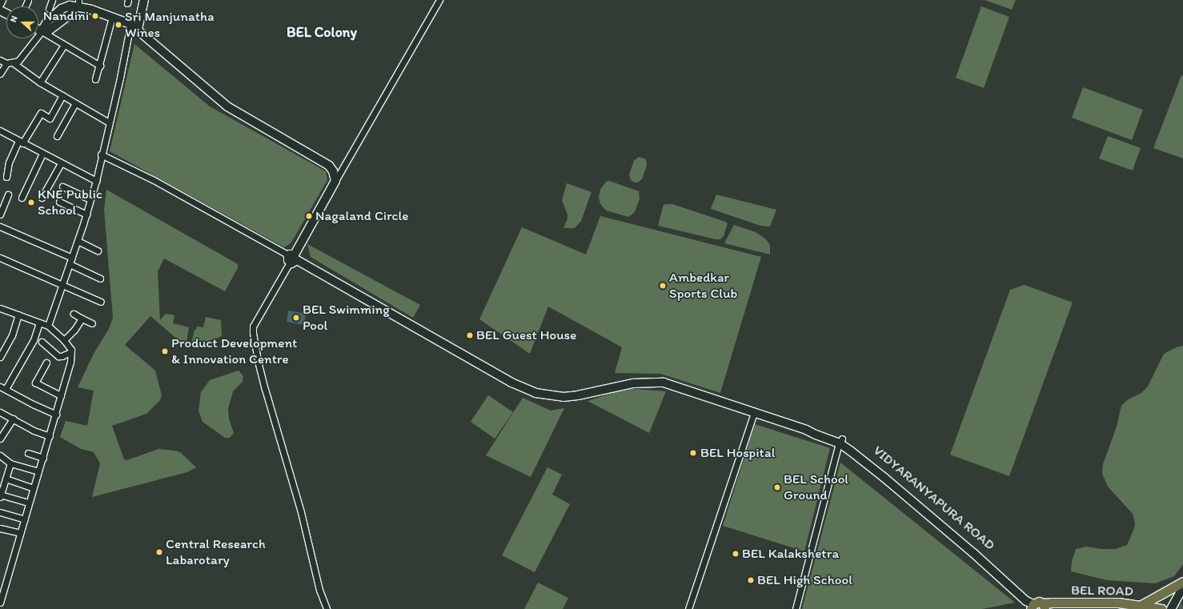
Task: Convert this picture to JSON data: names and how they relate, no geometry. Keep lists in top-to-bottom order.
{
  "streets": {
    "main road": ["VIDYARANYAPURA ROAD", "BEL ROAD"]
  },
  "crossings": [
    ["VIDYARANYAPURA ROAD", "BEL ROAD"]
  ],
  "districts": ["BEL Colony"],
  "places": [
    "Nandini",
    "Sri Manjunatha Wines",
    "KNE Public School",
    "Nagaland Circle",
    "Ambedkar Sports Club",
    "BEL Swimming Pool",
    "BEL Guest House",
    "Product Development & Innovation Centre",
    "BEL Hospital",
    "BEL School Ground",
    "Central Research Labarotary",
    "BEL Kalakshetra",
    "BEL High School"
  ],
  "north": "left"
}
